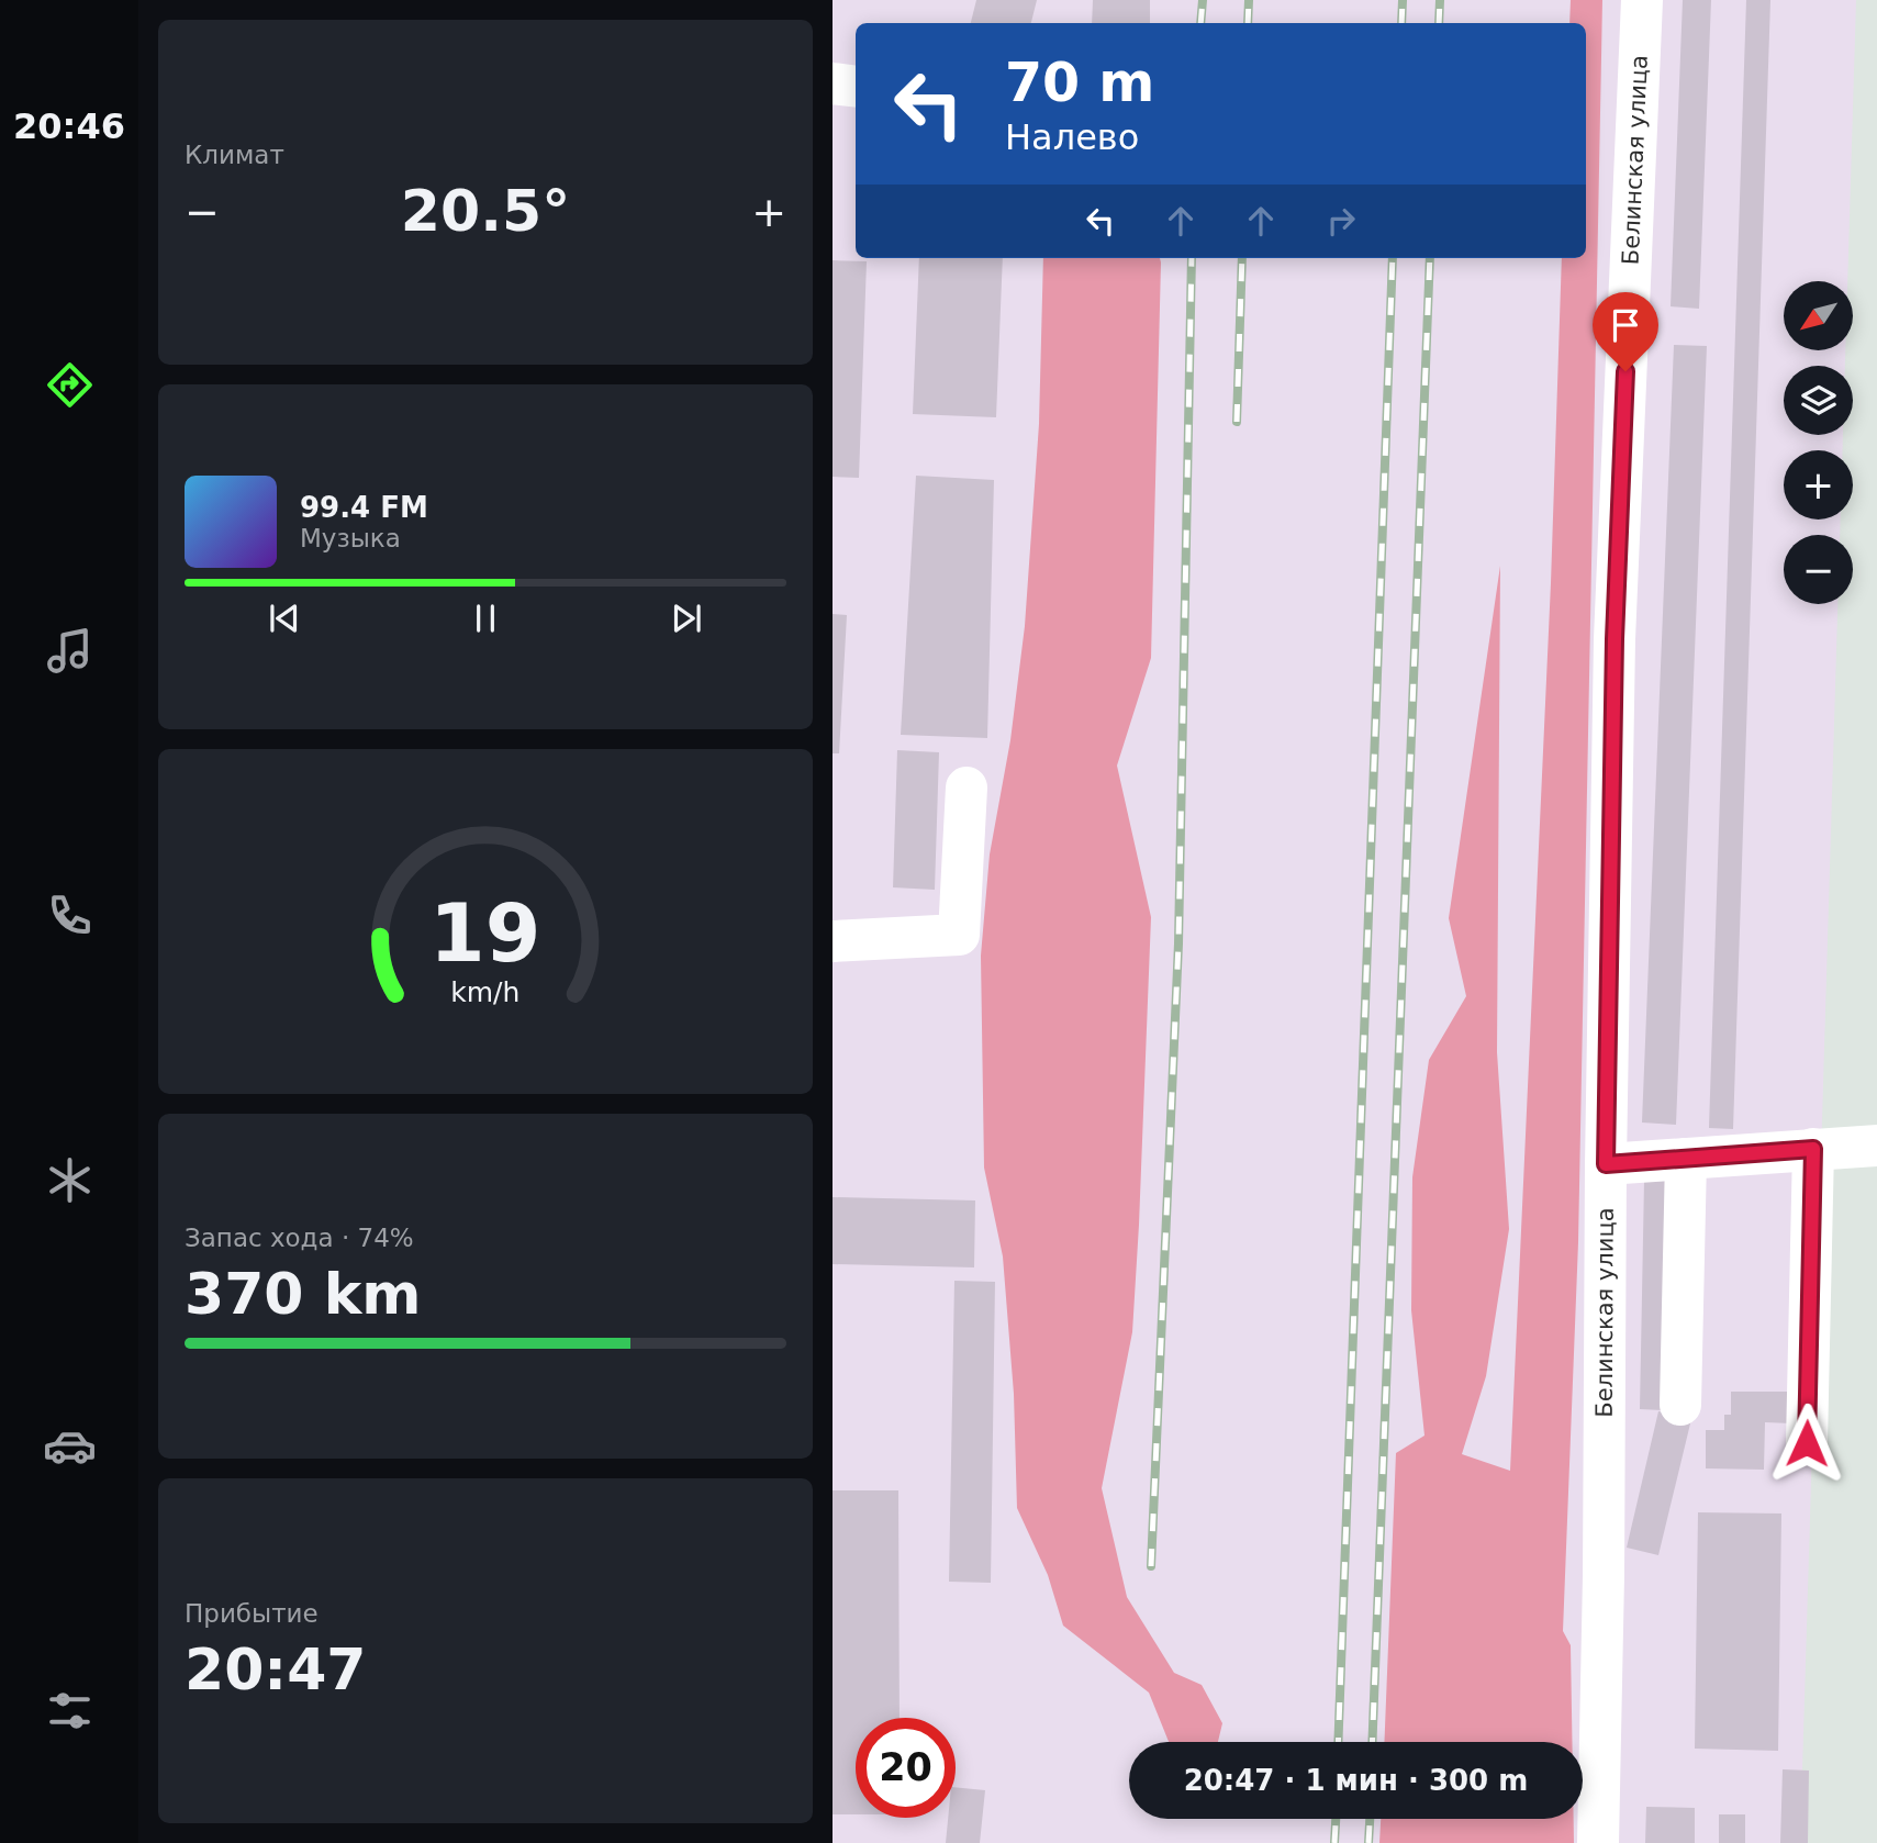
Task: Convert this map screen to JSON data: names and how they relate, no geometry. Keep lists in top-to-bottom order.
{
  "streets": {
    "street": ["Белинская улица"]
  },
  "north": "bottom left",
  "page": {
    "tabs": "20:46",
    "tile": [
      "Климат",
      ["Запас хода · 74%", "370 km"],
      ["Прибытие", "20:47"]
    ],
    "turn": ["70 m", "Налево"],
    "heat": ["−", "20.5°", "+"],
    "map_buttons": ["+", "−"],
    "song": ["99.4 FM", "Музыка"],
    "limit": "20",
    "trip": "20:47 · 1 мин · 300 m",
    "gauge": ["19", "km/h"]
  }
}
